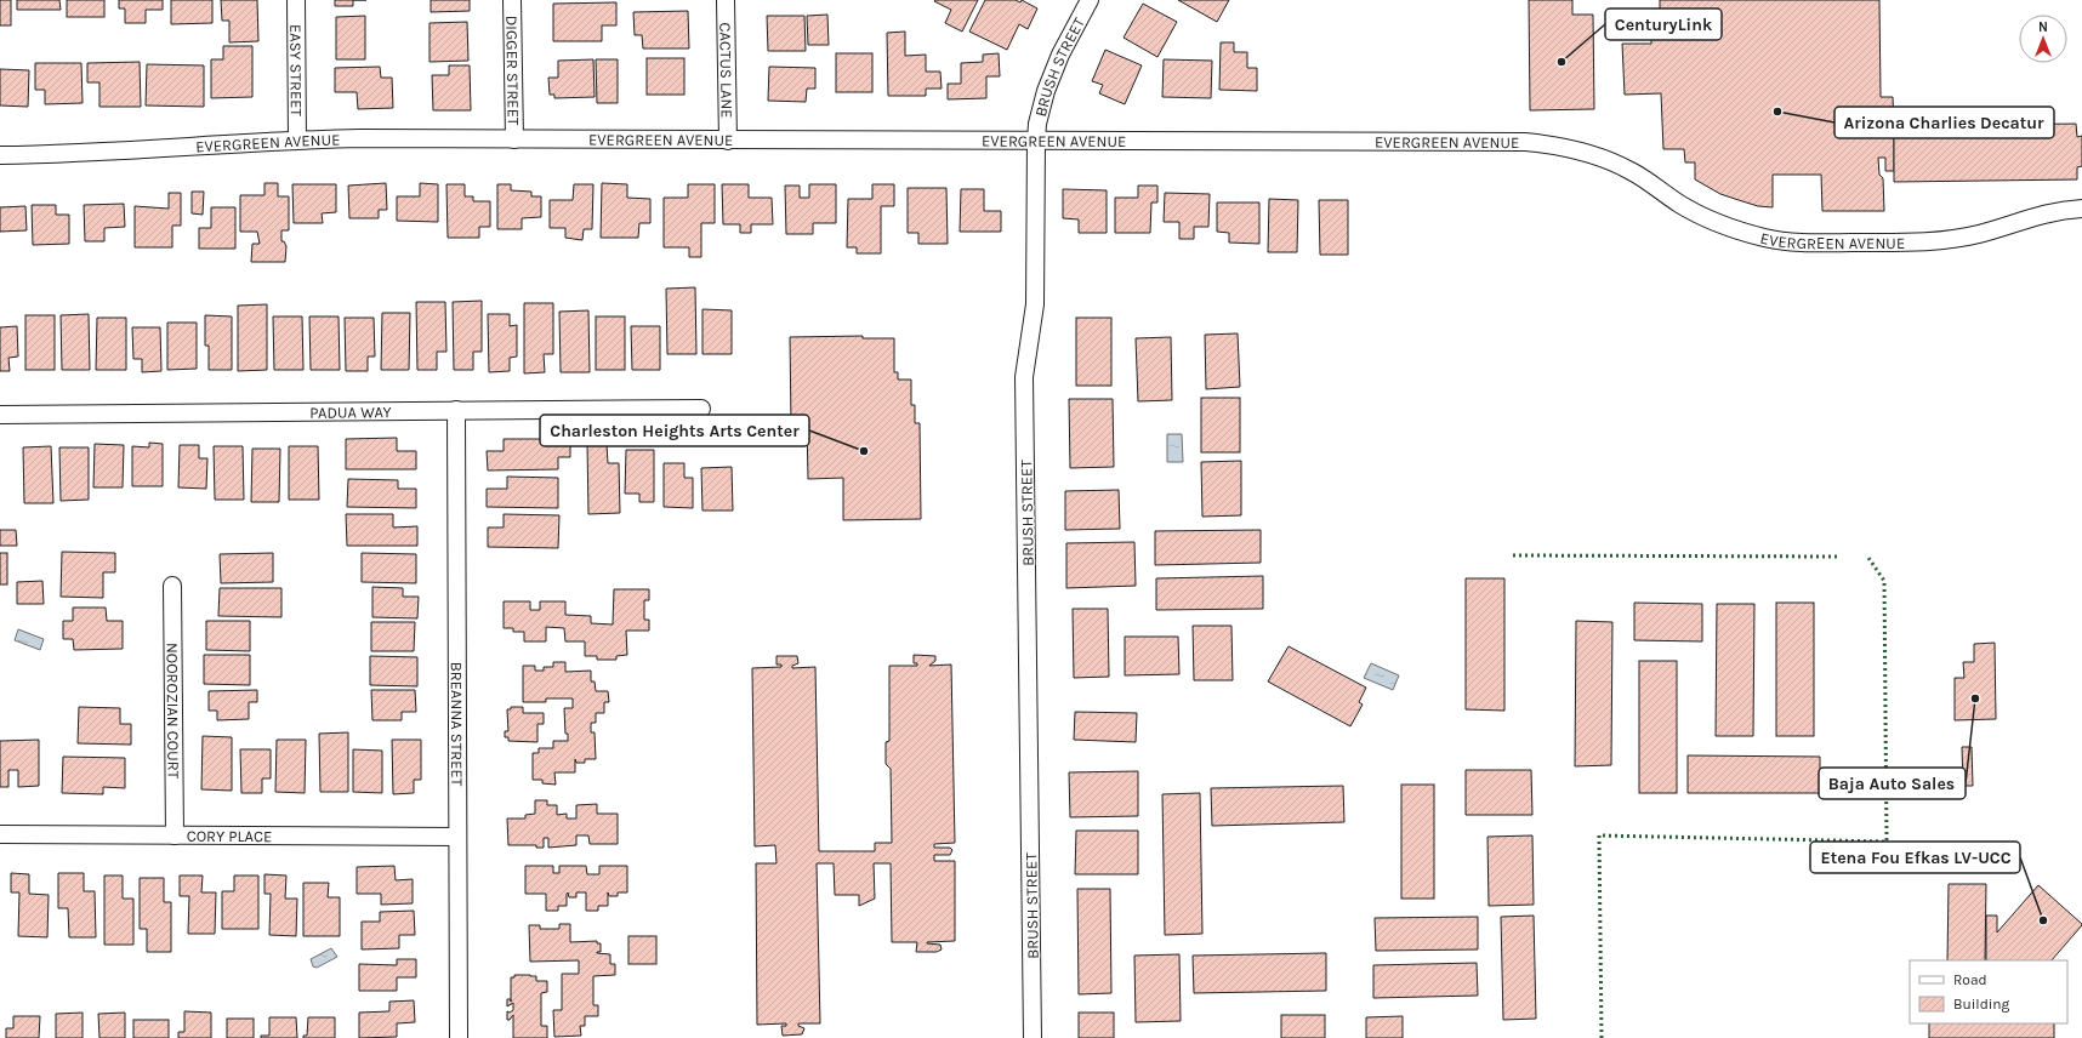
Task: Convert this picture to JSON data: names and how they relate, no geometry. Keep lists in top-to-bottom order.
{
  "streets": {
    "street": [
      "BRUSH STREET",
      "EASY STREET",
      "DIGGER STREET",
      "CACTUS LANE",
      "EVERGREEN AVENUE",
      "PADUA WAY",
      "NOOROZIAN COURT",
      "BREANNA STREET",
      "CORY PLACE"
    ]
  },
  "crossings": [
    ["BRUSH STREET", "EVERGREEN AVENUE"],
    ["EASY STREET", "EVERGREEN AVENUE"],
    ["DIGGER STREET", "EVERGREEN AVENUE"],
    ["CACTUS LANE", "EVERGREEN AVENUE"],
    ["PADUA WAY", "BREANNA STREET"],
    ["NOOROZIAN COURT", "CORY PLACE"],
    ["BREANNA STREET", "CORY PLACE"]
  ],
  "places": [
    "CenturyLink",
    "Arizona Charlies Decatur",
    "Charleston Heights Arts Center",
    "Baja Auto Sales",
    "Etena Fou Efkas LV-UCC"
  ],
  "legend": ["Road", "Building"],
  "north": "top"
}
